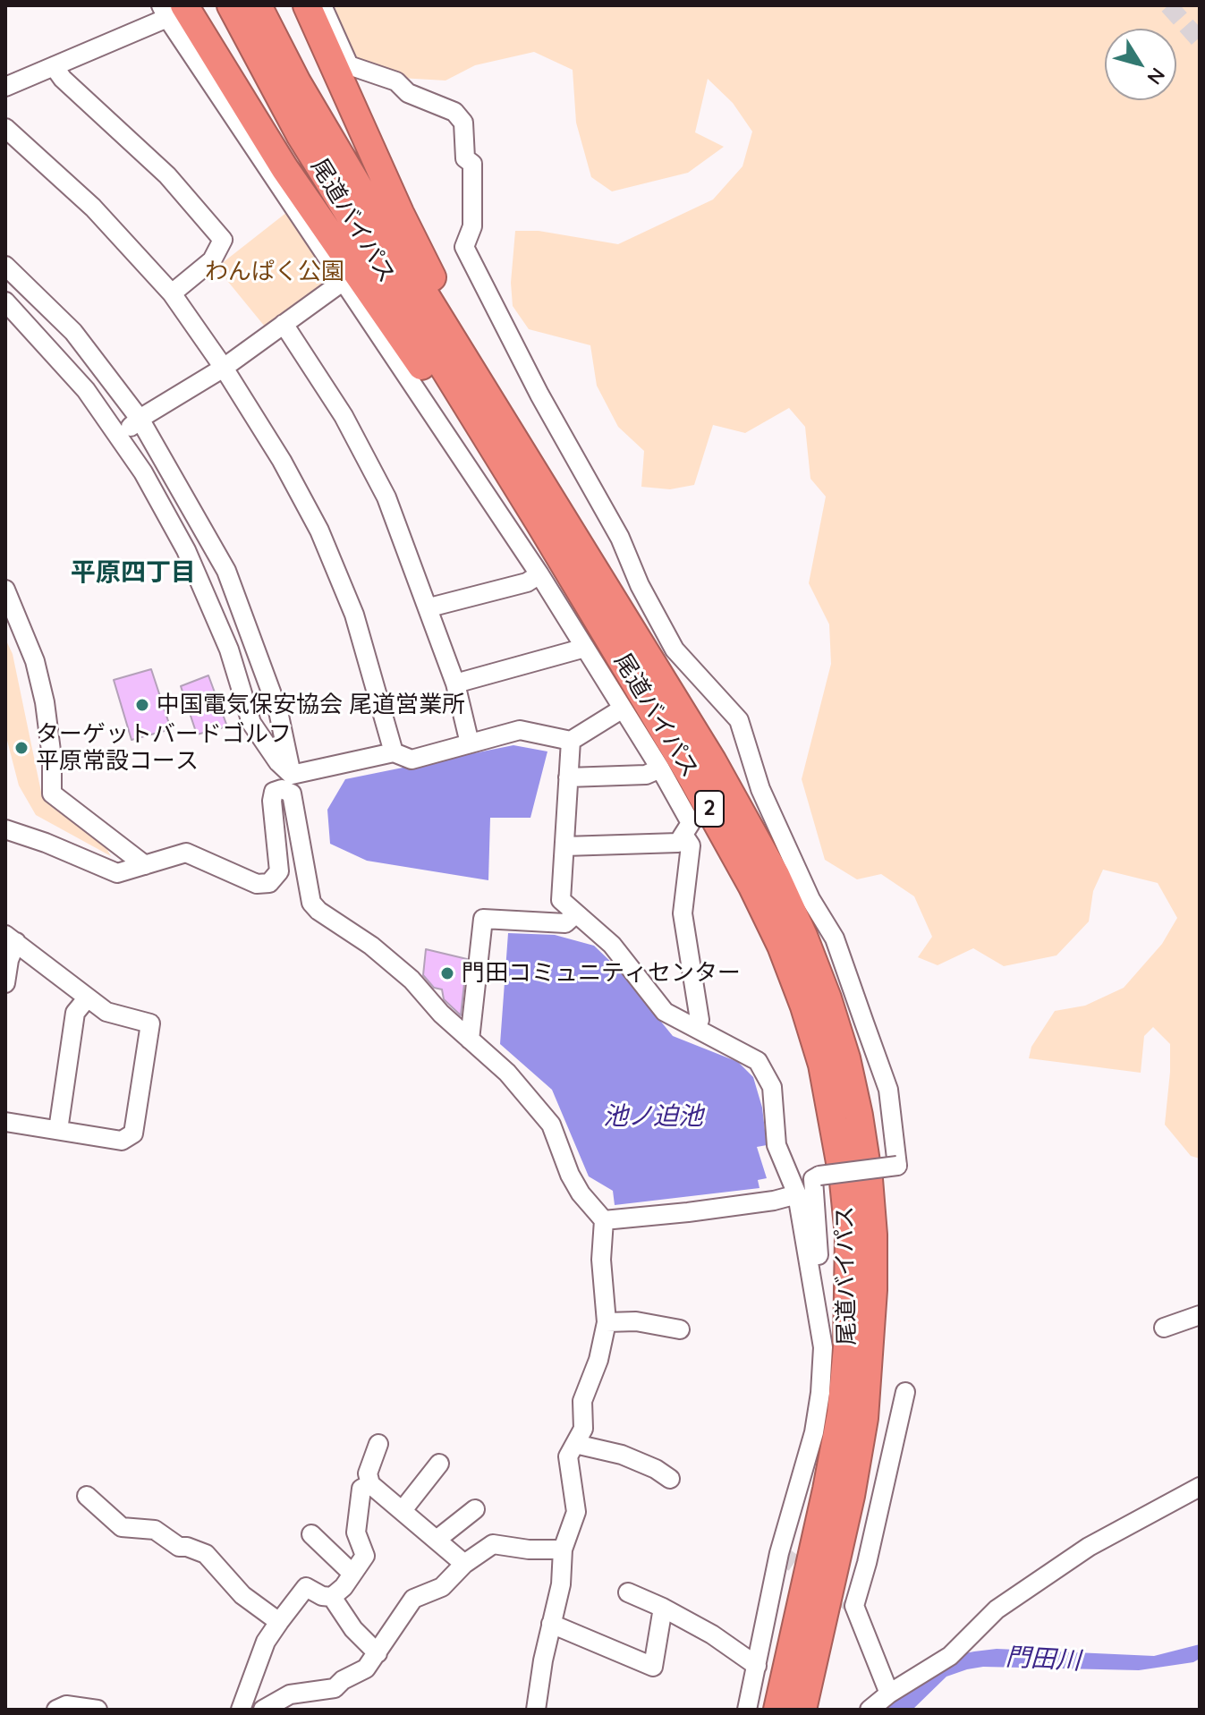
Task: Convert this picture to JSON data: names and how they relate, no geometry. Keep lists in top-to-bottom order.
{
  "streets": {
    "highway": ["尾道バイパス", "2"]
  },
  "districts": ["平原四丁目"],
  "water": ["池ノ迫池", "門田川"],
  "parks": ["わんぱく公園"],
  "places": ["中国電気保安協会 尾道営業所", "ターゲットバードゴルフ 平原常設コース", "門田コミュニティセンター"],
  "north": "bottom right"
}
